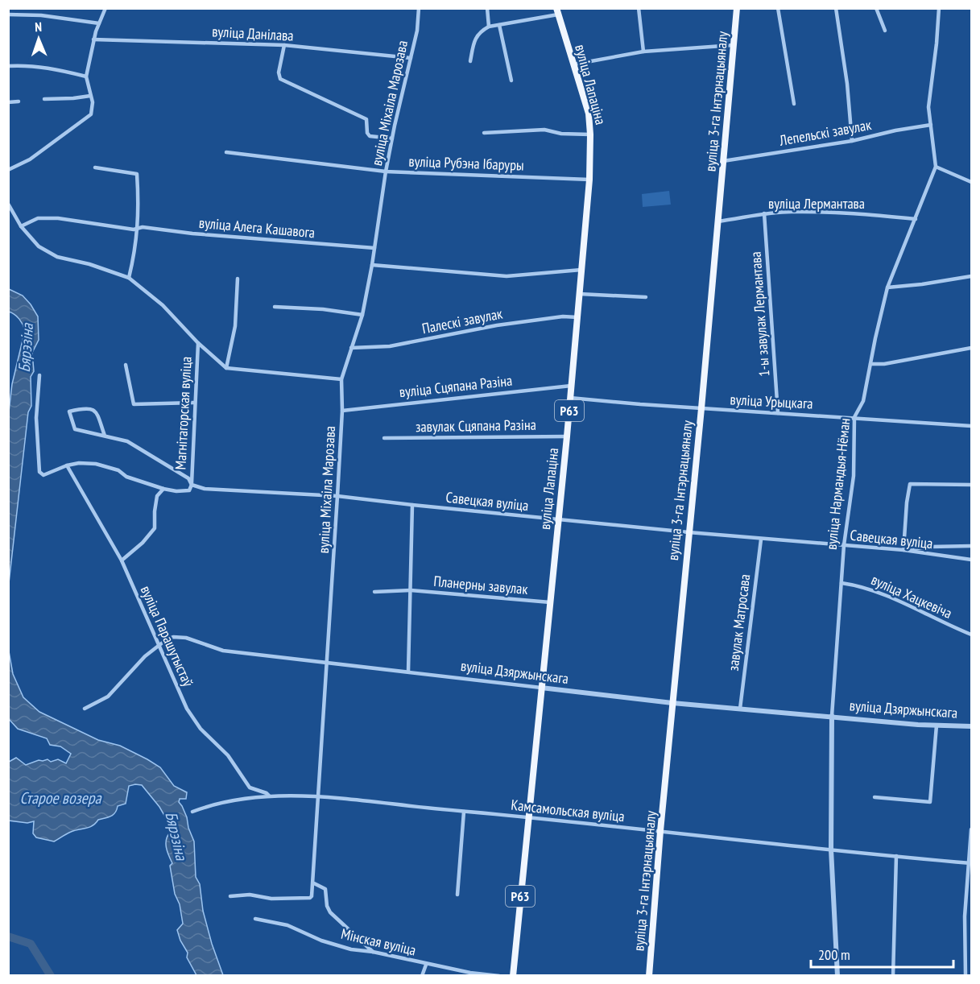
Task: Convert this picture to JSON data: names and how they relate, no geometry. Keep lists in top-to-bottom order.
{
  "streets": {
    "main road": ["вуліца Лапаціна", "вуліца 3-га Інтэрнацыяналу", "Р63"],
    "street": [
      "вуліца Данілава",
      "вуліца Міхаіла Марозава",
      "Лепельскі завулак",
      "вуліца Рубэна Ібаруры",
      "вуліца Лермантава",
      "вуліца Алега Кашавога",
      "1-ы завулак Лермантава",
      "Палескі завулак",
      "вуліца Сцяпана Разіна",
      "вуліца Урыцкага",
      "Магнітагорская вуліца",
      "завулак Сцяпана Разіна",
      "вуліца Нармандыя-Нёман",
      "Савецкая вуліца",
      "Планерны завулак",
      "вуліца Хацкевіча",
      "завулак Матросава",
      "вуліца Парашутыстаў",
      "вуліца Дзяржынскага",
      "Камсамольская вуліца",
      "Мінская вуліца"
    ]
  },
  "crossings": [
    ["вуліца Данілава", "вуліца Міхаіла Марозава"],
    ["вуліца Лапаціна", "вуліца Рубэна Ібаруры"],
    ["вуліца Лапаціна", "Палескі завулак"],
    ["вуліца Лапаціна", "вуліца Сцяпана Разіна"],
    ["вуліца Лапаціна", "вуліца Урыцкага"],
    ["вуліца Лапаціна", "завулак Сцяпана Разіна"],
    ["вуліца Лапаціна", "Савецкая вуліца"],
    ["вуліца Лапаціна", "Планерны завулак"],
    ["вуліца Лапаціна", "вуліца Дзяржынскага"],
    ["вуліца Лапаціна", "Камсамольская вуліца"],
    ["вуліца 3-га Інтэрнацыяналу", "Лепельскі завулак"],
    ["вуліца 3-га Інтэрнацыяналу", "вуліца Лермантава"],
    ["вуліца 3-га Інтэрнацыяналу", "вуліца Урыцкага"],
    ["вуліца 3-га Інтэрнацыяналу", "Савецкая вуліца"],
    ["вуліца 3-га Інтэрнацыяналу", "вуліца Дзяржынскага"],
    ["вуліца 3-га Інтэрнацыяналу", "Камсамольская вуліца"],
    ["вуліца Міхаіла Марозава", "вуліца Рубэна Ібаруры"],
    ["вуліца Міхаіла Марозава", "вуліца Алега Кашавога"],
    ["вуліца Міхаіла Марозава", "Палескі завулак"],
    ["вуліца Міхаіла Марозава", "вуліца Сцяпана Разіна"],
    ["вуліца Міхаіла Марозава", "Савецкая вуліца"],
    ["вуліца Міхаіла Марозава", "вуліца Дзяржынскага"],
    ["вуліца Міхаіла Марозава", "Камсамольская вуліца"],
    ["Лепельскі завулак", "вуліца Нармандыя-Нёман"],
    ["вуліца Лермантава", "1-ы завулак Лермантава"],
    ["вуліца Лермантава", "вуліца Нармандыя-Нёман"],
    ["1-ы завулак Лермантава", "вуліца Урыцкага"],
    ["вуліца Урыцкага", "вуліца Нармандыя-Нёман"],
    ["Магнітагорская вуліца", "Савецкая вуліца"],
    ["вуліца Нармандыя-Нёман", "Савецкая вуліца"],
    ["вуліца Нармандыя-Нёман", "вуліца Хацкевіча"],
    ["вуліца Нармандыя-Нёман", "вуліца Дзяржынскага"],
    ["вуліца Нармандыя-Нёман", "Камсамольская вуліца"],
    ["Савецкая вуліца", "завулак Матросава"],
    ["Савецкая вуліца", "вуліца Парашутыстаў"],
    ["завулак Матросава", "вуліца Дзяржынскага"],
    ["вуліца Парашутыстаў", "вуліца Дзяржынскага"],
    ["вуліца Парашутыстаў", "Камсамольская вуліца"]
  ],
  "water": ["Бярэзіна", "Старое возера"],
  "scale_bar": "200 m",
  "north": "top"
}
